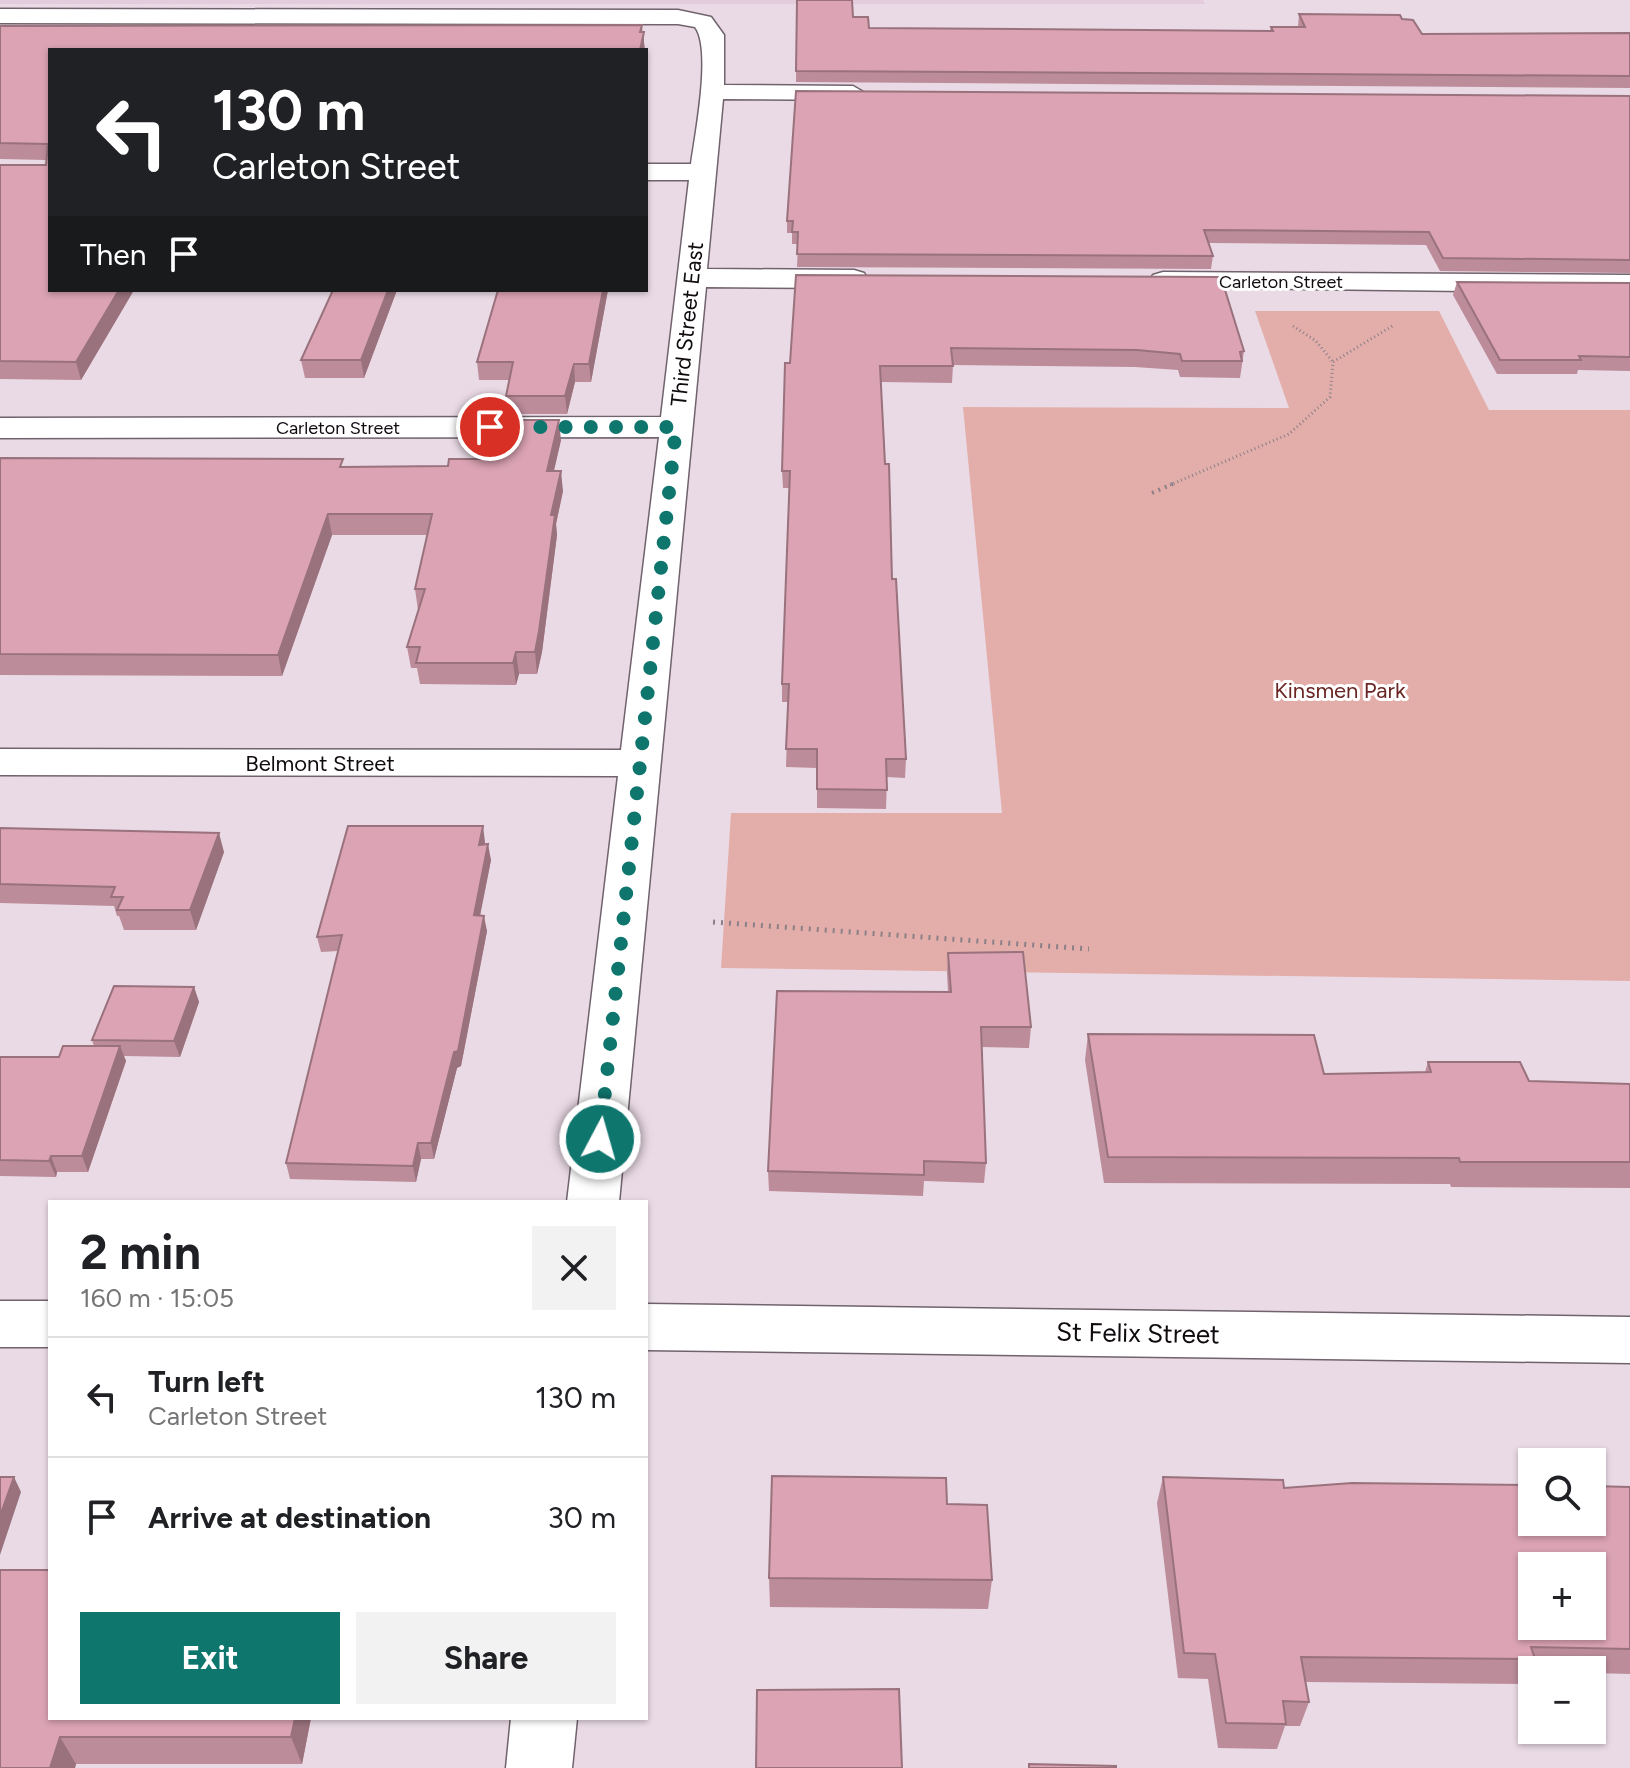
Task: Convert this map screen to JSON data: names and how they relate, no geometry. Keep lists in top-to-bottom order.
{
  "streets": {
    "street": [
      "Carleton Street",
      "Third Street East",
      "Belmont Street",
      "St Felix Street"
    ]
  },
  "crossings": [
    ["Carleton Street", "Third Street East"],
    ["Third Street East", "Belmont Street"]
  ],
  "parks": ["Kinsmen Park"],
  "page": {
    "turn": ["130 m", "Carleton Street"],
    "then": "Then",
    "heading": ["2 min", "160 m · 15:05"],
    "list": [
      {
        "name": "Turn left",
        "note": "Carleton Street",
        "value": "130 m"
      },
      {
        "name": "Arrive at destination",
        "value": "30 m"
      }
    ],
    "map_buttons": ["+", "−"],
    "buttons": ["Exit", "Share"]
  }
}
